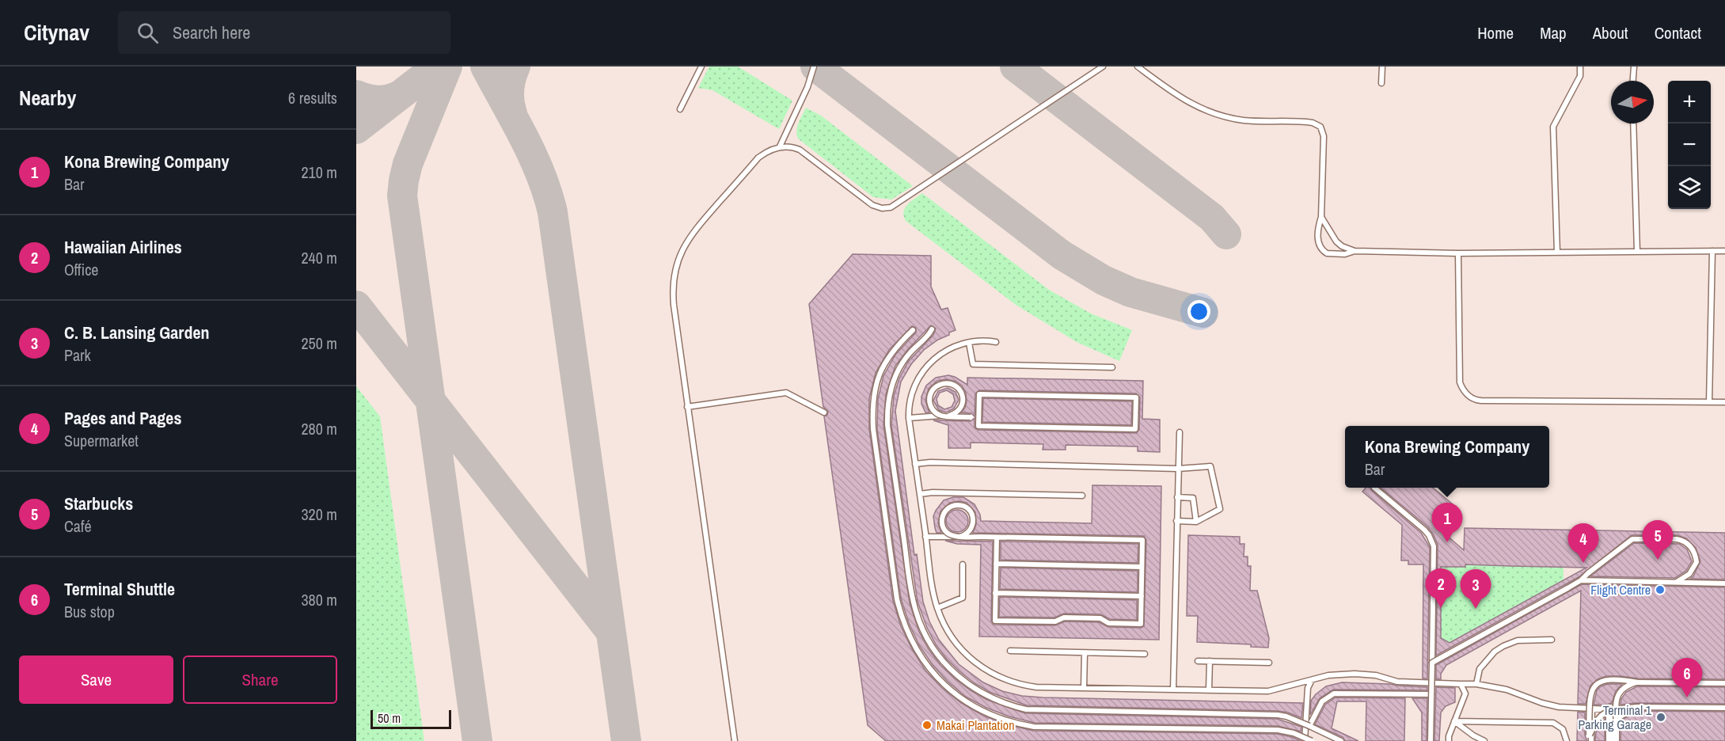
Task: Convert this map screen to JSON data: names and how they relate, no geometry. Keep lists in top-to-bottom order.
{
  "places": ["Flight Centre", "Terminal 1 Parking Garage", "Makai Plantation"],
  "scale_bar": "50 m",
  "north": "right",
  "page": {
    "header": "Citynav",
    "search": "Search here",
    "nav": [
      "Home",
      "Map",
      "About",
      "Contact"
    ],
    "heading": ["Nearby", "6 results"],
    "map_buttons": ["+", "−"],
    "list": [
      {
        "mark": "1",
        "name": "Kona Brewing Company",
        "note": "Bar",
        "value": "210 m"
      },
      {
        "mark": "2",
        "name": "Hawaiian Airlines",
        "note": "Office",
        "value": "240 m"
      },
      {
        "mark": "3",
        "name": "C. B. Lansing Garden",
        "note": "Park",
        "value": "250 m"
      },
      {
        "mark": "4",
        "name": "Pages and Pages",
        "note": "Supermarket",
        "value": "280 m"
      },
      {
        "mark": "5",
        "name": "Starbucks",
        "note": "Café",
        "value": "320 m"
      },
      {
        "mark": "6",
        "name": "Terminal Shuttle",
        "note": "Bus stop",
        "value": "380 m"
      }
    ],
    "popup": ["Kona Brewing Company", "Bar"],
    "pins": [
      "1",
      "5",
      "4",
      "2",
      "3",
      "6"
    ],
    "buttons": ["Save", "Share"],
    "scale": "50 m"
  }
}
